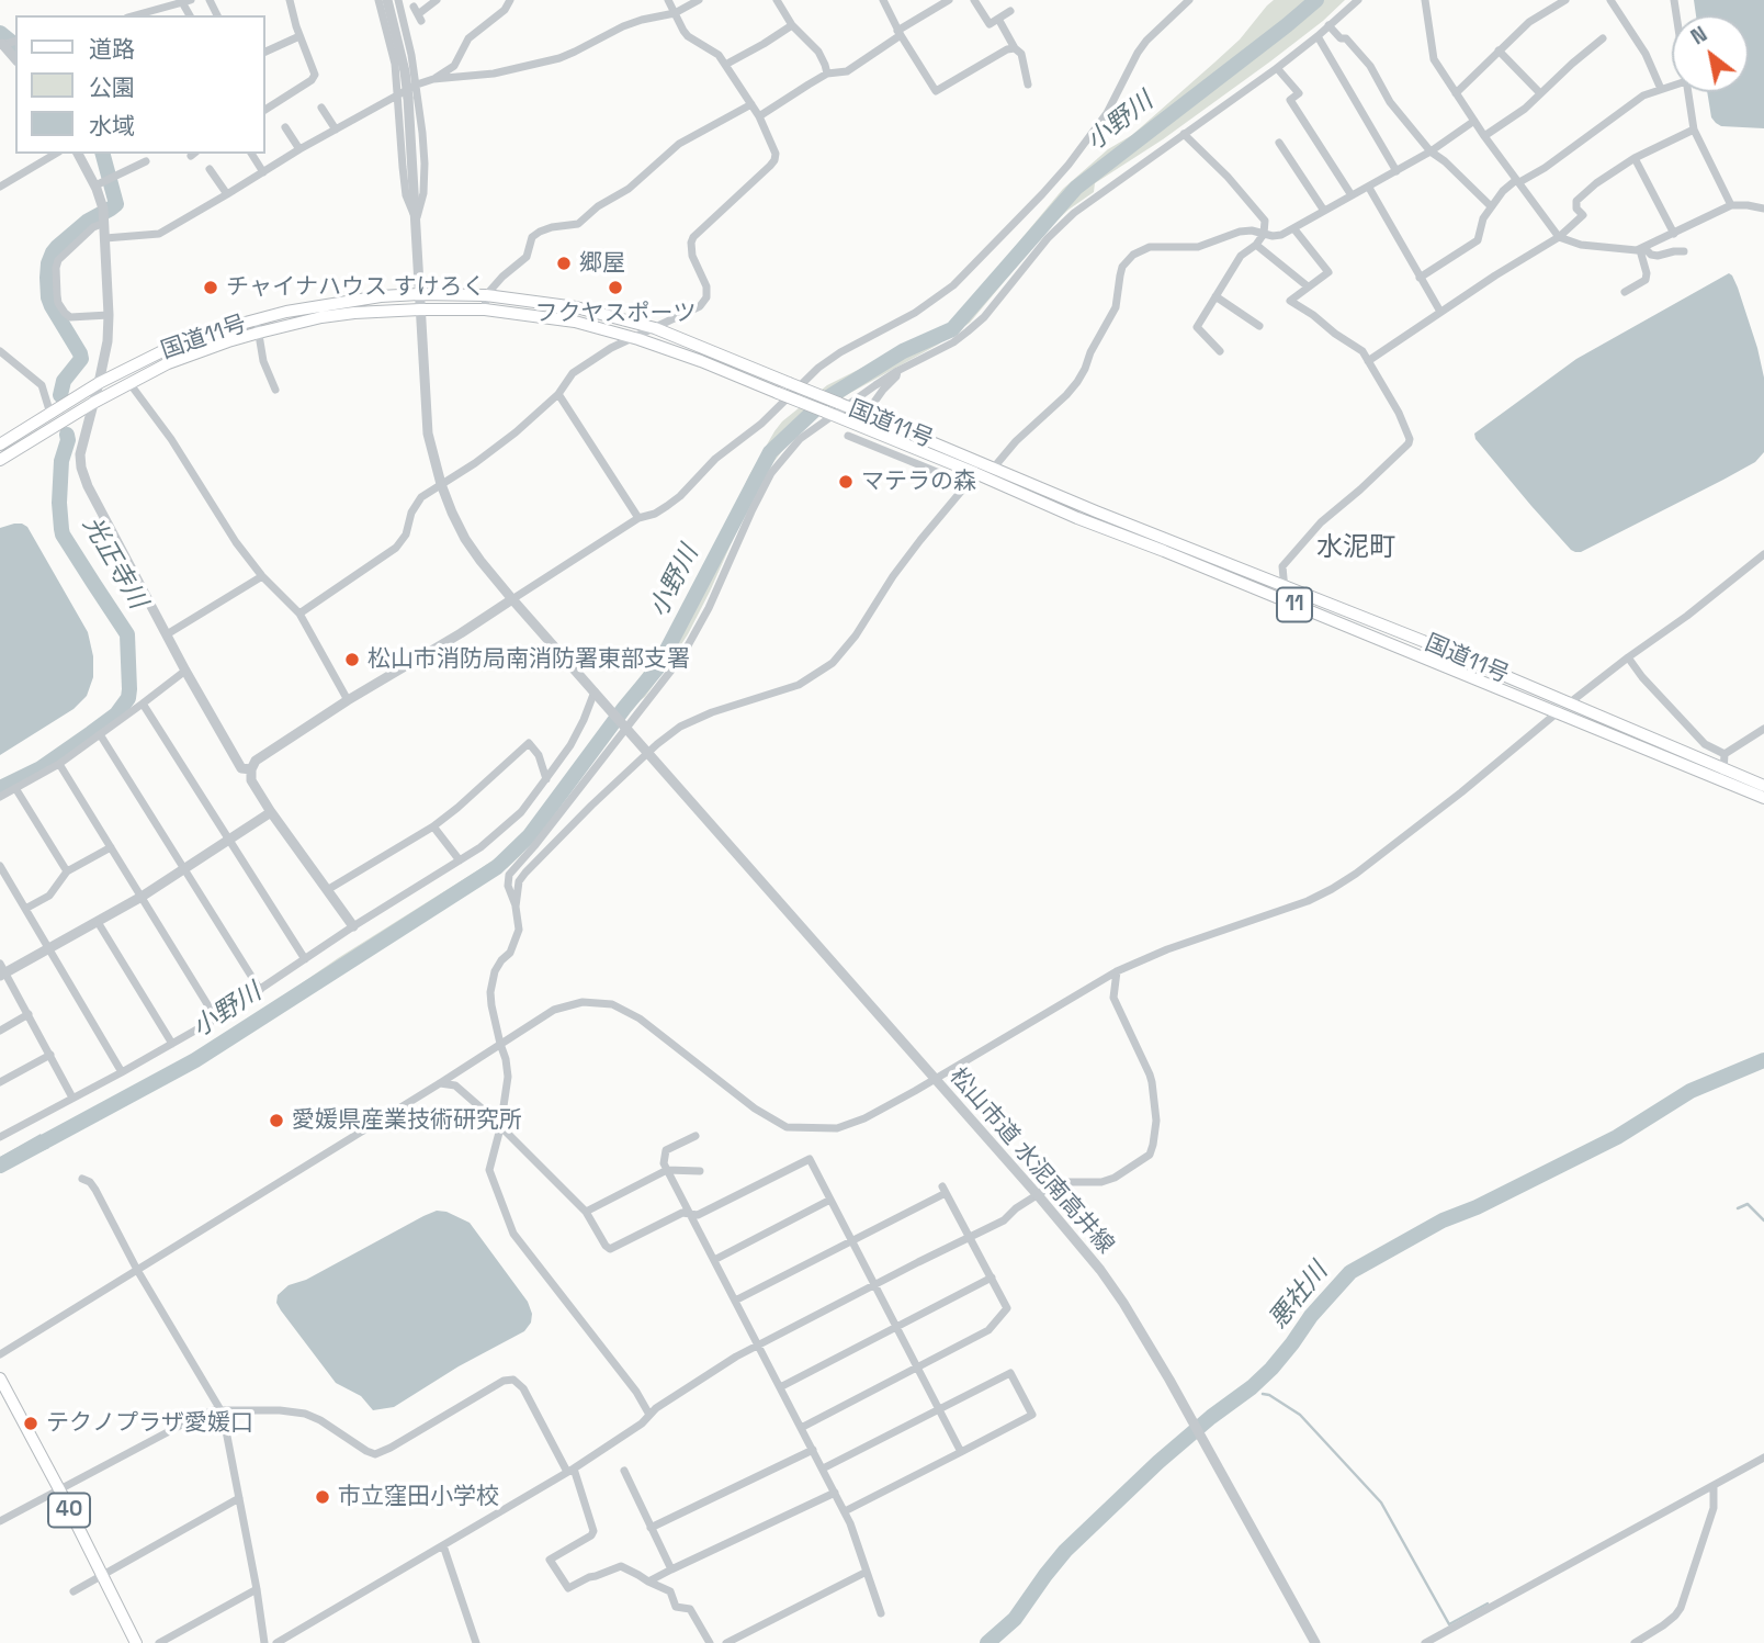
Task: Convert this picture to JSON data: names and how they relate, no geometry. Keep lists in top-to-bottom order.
{
  "streets": {
    "main road": ["国道11号", "11", "40"],
    "street": ["松山市道 水泥南高井線"]
  },
  "crossings": [
    ["国道11号", "松山市道 水泥南高井線"]
  ],
  "districts": ["水泥町"],
  "water": ["小野川", "光正寺川", "悪社川"],
  "places": [
    "郷屋",
    "チャイナハウス すけろく",
    "フクヤスポーツ",
    "マテラの森",
    "松山市消防局南消防署東部支署",
    "愛媛県産業技術研究所",
    "テクノプラザ愛媛口",
    "市立窪田小学校"
  ],
  "legend": ["道路", "公園", "水域"],
  "north": "top left"
}
